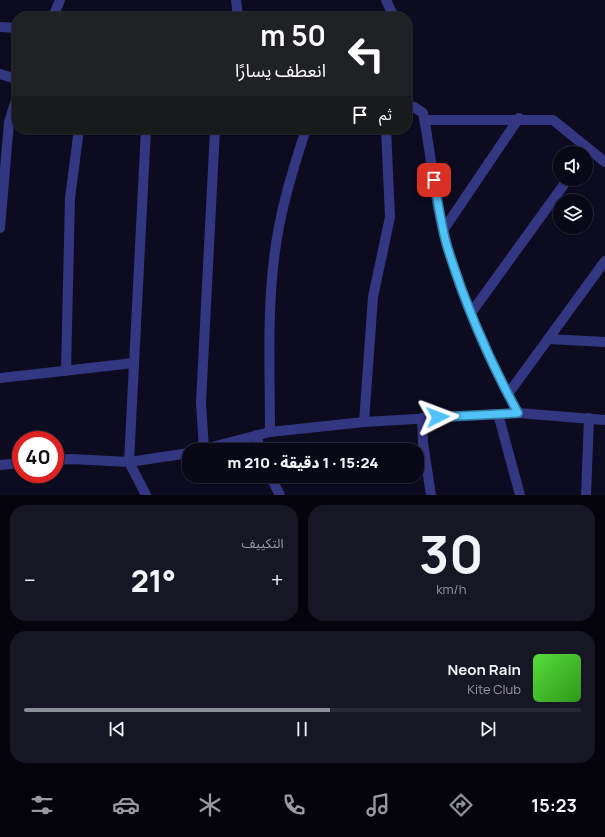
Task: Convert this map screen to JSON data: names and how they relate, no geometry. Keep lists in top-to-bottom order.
{
  "page": {
    "turn": ["50 m", "انعطف يسارًا"],
    "then": "ثم",
    "limit": "40",
    "trip": "15:24 · 1 دقيقة · 210 m",
    "tile": [
      ["30", "km/h"],
      "التكييف"
    ],
    "heat": ["−", "21°", "+"],
    "song": ["Neon Rain", "Kite Club"],
    "tabs": "15:23"
  }
}
